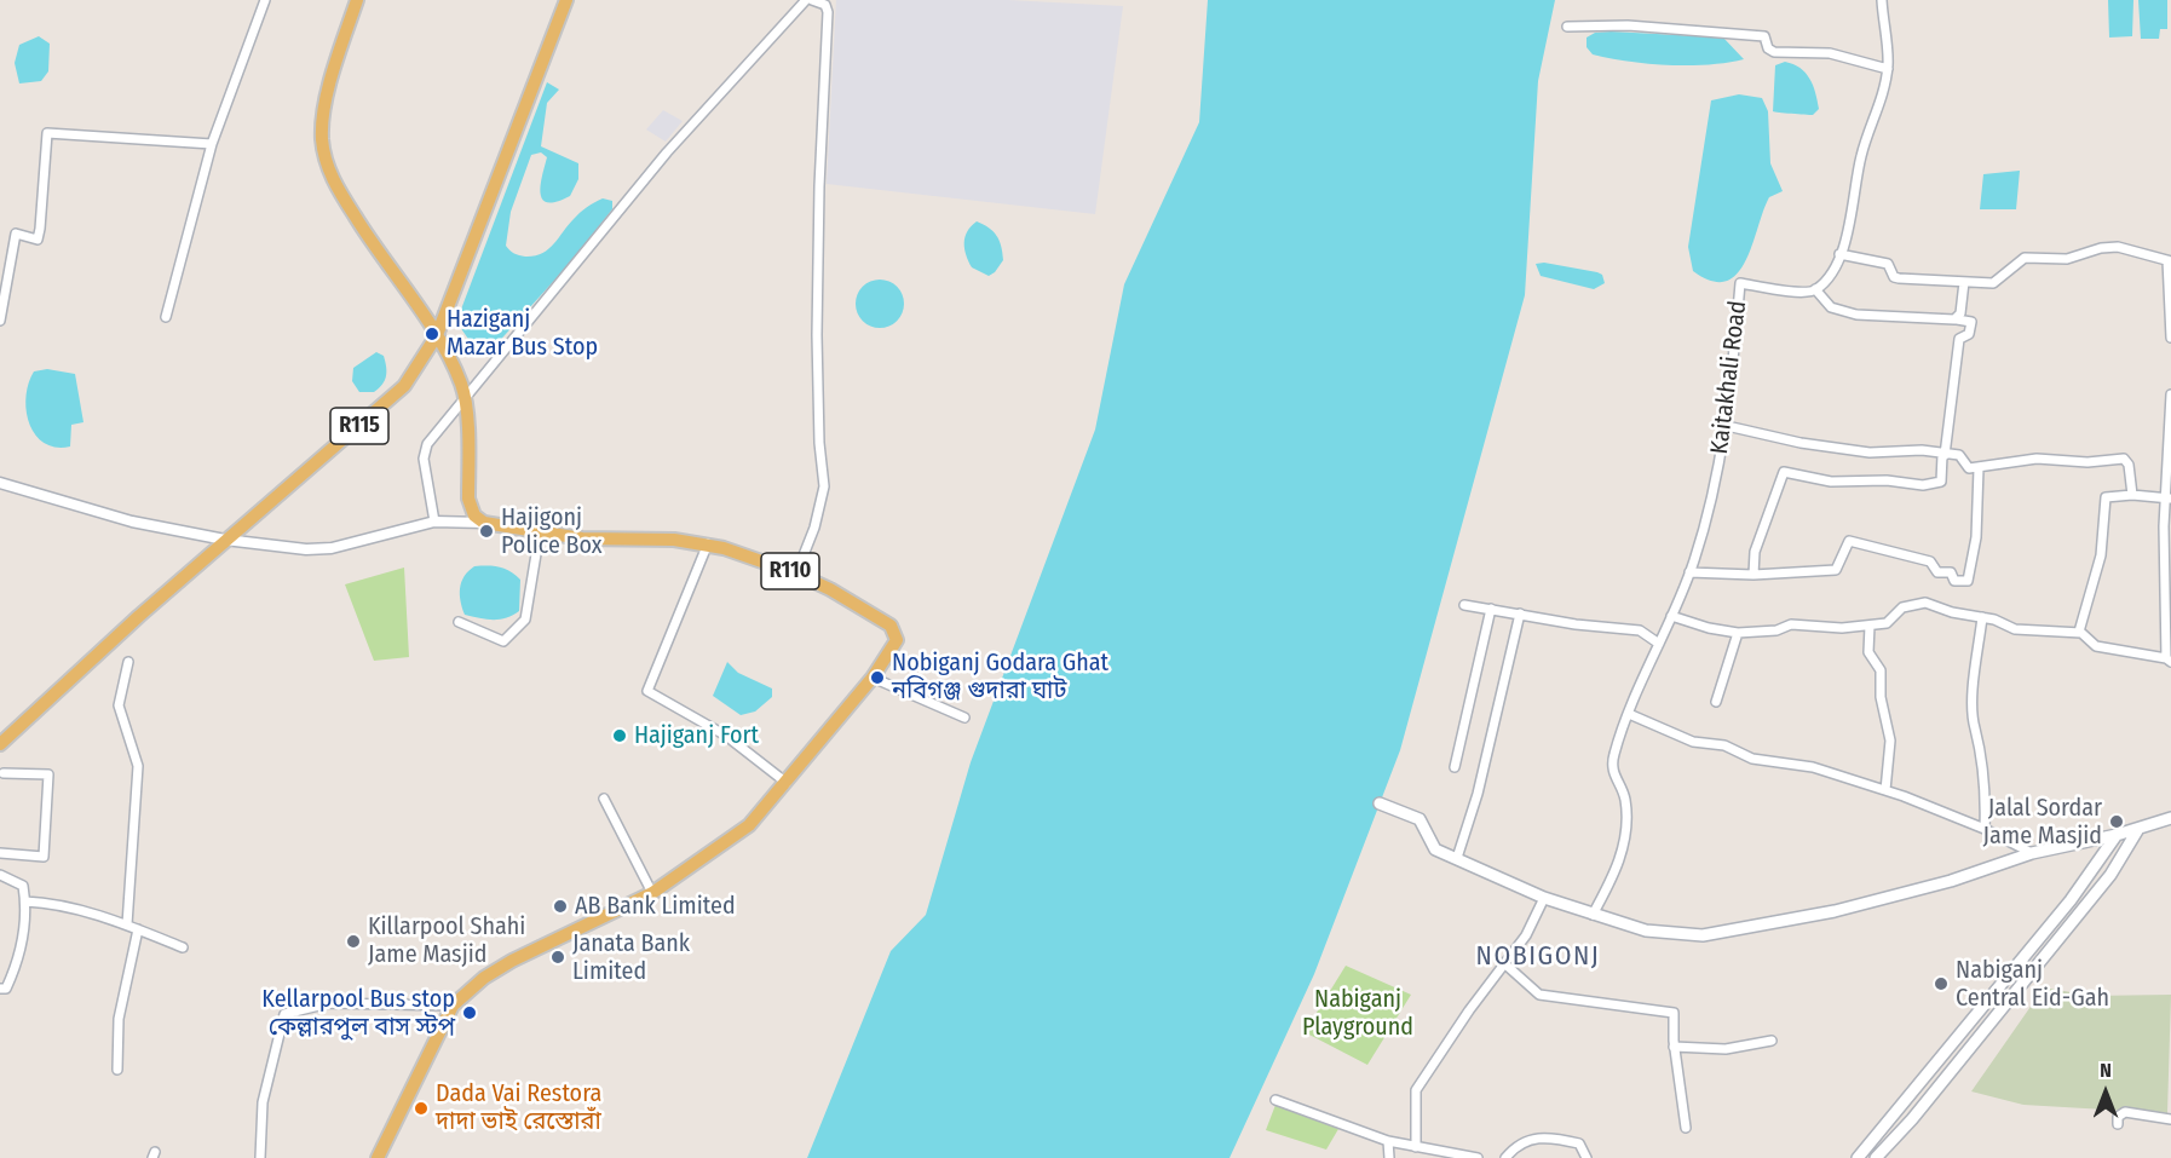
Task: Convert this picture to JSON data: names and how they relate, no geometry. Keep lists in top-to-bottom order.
{
  "streets": {
    "main road": ["R115", "R110"],
    "street": ["Kaitakhali Road"]
  },
  "districts": ["NOBIGONJ"],
  "parks": ["Nabiganj Playground"],
  "places": [
    "Haziganj Mazar Bus Stop",
    "Hajigonj Police Box",
    "Nobiganj Godara Ghat নবিগঞ্জ গুদারা ঘাট",
    "Hajiganj Fort",
    "Jalal Sordar Jame Masjid",
    "AB Bank Limited",
    "Killarpool Shahi Jame Masjid",
    "Janata Bank Limited",
    "Nabiganj Central Eid-Gah",
    "Kellarpool Bus stop কেল্লারপুল বাস স্টপ",
    "Dada Vai Restora দাদা ভাই রেস্তোরাঁ"
  ],
  "north": "top"
}
